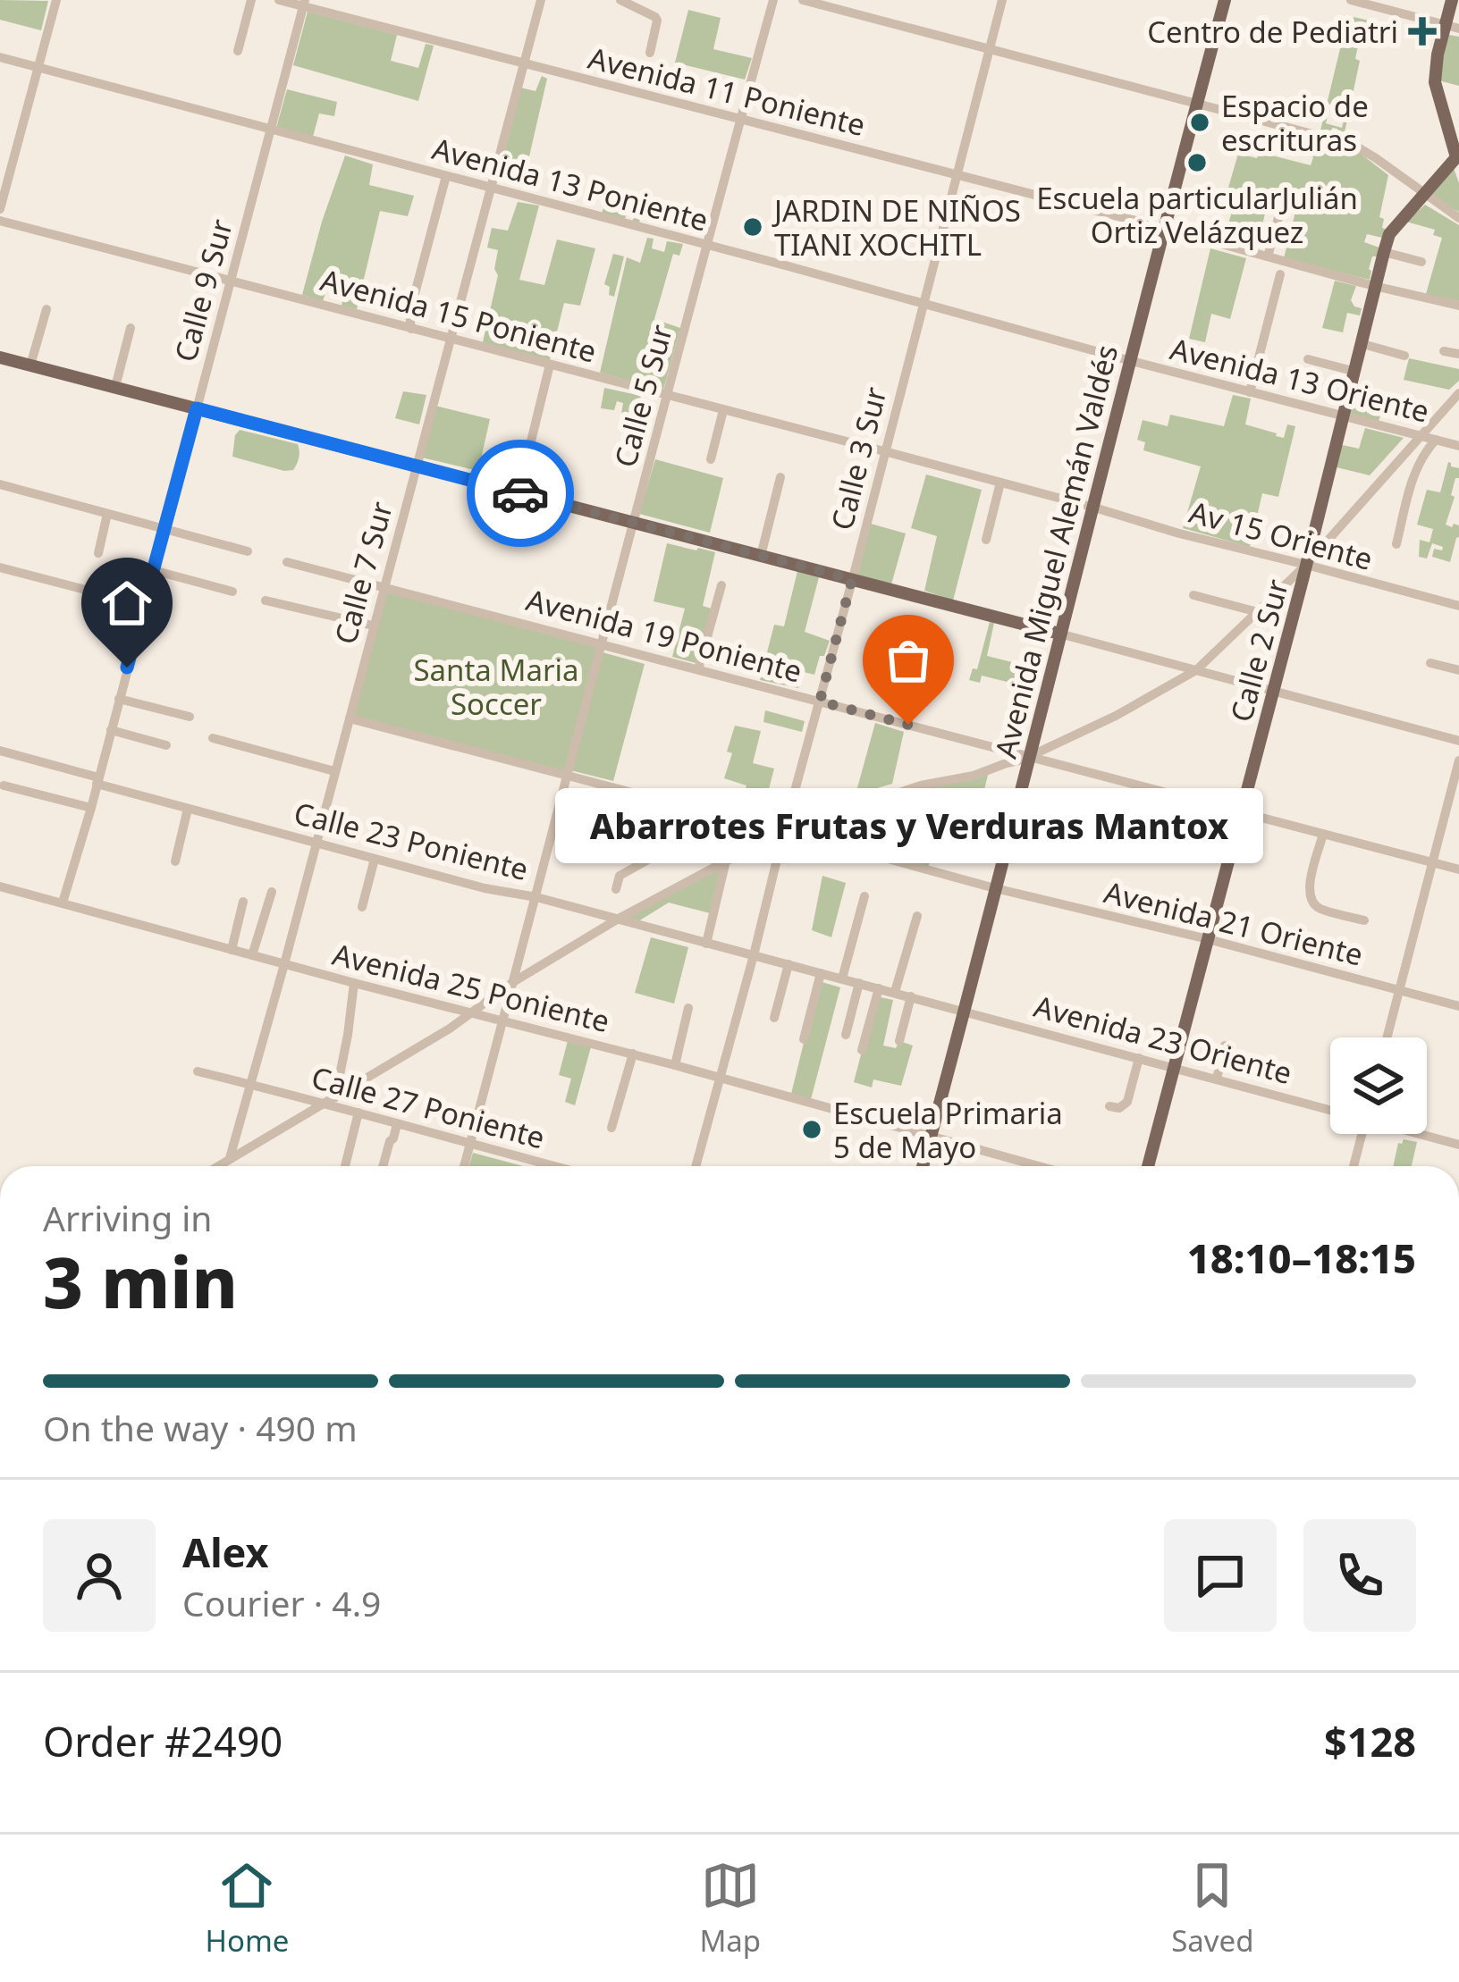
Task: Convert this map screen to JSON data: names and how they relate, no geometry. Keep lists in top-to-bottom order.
{
  "streets": {
    "main road": ["Avenida Miguel Alemán Valdés", "Calle 2 Sur"],
    "street": [
      "Avenida 11 Poniente",
      "Avenida 13 Poniente",
      "Calle 9 Sur",
      "Avenida 15 Poniente",
      "Avenida 13 Oriente",
      "Calle 5 Sur",
      "Calle 3 Sur",
      "Av 15 Oriente",
      "Calle 7 Sur",
      "Avenida 19 Poniente",
      "Calle 23 Poniente",
      "Avenida 21 Oriente",
      "Avenida 25 Poniente",
      "Avenida 23 Oriente",
      "Calle 27 Poniente"
    ]
  },
  "crossings": [
    ["Avenida 11 Poniente", "Calle 9 Sur"],
    ["Avenida 11 Poniente", "Calle 5 Sur"],
    ["Avenida 11 Poniente", "Calle 3 Sur"],
    ["Avenida 11 Poniente", "Avenida Miguel Alemán Valdés"],
    ["Avenida 11 Poniente", "Calle 7 Sur"],
    ["Avenida 11 Poniente", "Calle 2 Sur"],
    ["Avenida 13 Poniente", "Calle 9 Sur"],
    ["Avenida 13 Poniente", "Avenida 13 Oriente"],
    ["Avenida 13 Poniente", "Calle 5 Sur"],
    ["Avenida 13 Poniente", "Calle 3 Sur"],
    ["Avenida 13 Poniente", "Avenida Miguel Alemán Valdés"],
    ["Avenida 13 Poniente", "Calle 7 Sur"],
    ["Calle 9 Sur", "Avenida 15 Poniente"],
    ["Calle 9 Sur", "Calle 23 Poniente"],
    ["Calle 9 Sur", "Avenida 25 Poniente"],
    ["Avenida 15 Poniente", "Calle 5 Sur"],
    ["Avenida 15 Poniente", "Calle 3 Sur"],
    ["Avenida 15 Poniente", "Av 15 Oriente"],
    ["Avenida 15 Poniente", "Avenida Miguel Alemán Valdés"],
    ["Avenida 15 Poniente", "Calle 7 Sur"],
    ["Avenida 13 Oriente", "Avenida Miguel Alemán Valdés"],
    ["Avenida 13 Oriente", "Calle 2 Sur"],
    ["Calle 5 Sur", "Avenida 19 Poniente"],
    ["Calle 5 Sur", "Calle 23 Poniente"],
    ["Calle 5 Sur", "Avenida 21 Oriente"],
    ["Calle 5 Sur", "Avenida 25 Poniente"],
    ["Calle 5 Sur", "Calle 27 Poniente"],
    ["Calle 3 Sur", "Avenida 19 Poniente"],
    ["Calle 3 Sur", "Calle 23 Poniente"],
    ["Calle 3 Sur", "Avenida 21 Oriente"],
    ["Calle 3 Sur", "Avenida 25 Poniente"],
    ["Av 15 Oriente", "Avenida Miguel Alemán Valdés"],
    ["Av 15 Oriente", "Calle 2 Sur"],
    ["Avenida Miguel Alemán Valdés", "Avenida 19 Poniente"],
    ["Avenida Miguel Alemán Valdés", "Calle 23 Poniente"],
    ["Avenida Miguel Alemán Valdés", "Avenida 21 Oriente"],
    ["Avenida Miguel Alemán Valdés", "Avenida 25 Poniente"],
    ["Avenida Miguel Alemán Valdés", "Avenida 23 Oriente"],
    ["Calle 7 Sur", "Avenida 19 Poniente"],
    ["Calle 7 Sur", "Calle 23 Poniente"],
    ["Calle 7 Sur", "Avenida 21 Oriente"],
    ["Calle 7 Sur", "Avenida 25 Poniente"],
    ["Calle 7 Sur", "Calle 27 Poniente"],
    ["Avenida 19 Poniente", "Calle 2 Sur"],
    ["Calle 2 Sur", "Avenida 21 Oriente"],
    ["Calle 2 Sur", "Avenida 23 Oriente"],
    ["Calle 23 Poniente", "Avenida 23 Oriente"]
  ],
  "parks": ["Santa Maria Soccer"],
  "places": {
    "health": ["Centro de Pediatri"],
    "other": [
      "Espacio de escrituras",
      "Escuela particularJulián Ortiz Velázquez",
      "JARDIN DE NIÑOS TIANI XOCHITL",
      "Abarrotes Frutas y Verduras Mantox",
      "Escuela Primaria 5 de Mayo"
    ]
  },
  "page": {
    "bubble": "Abarrotes Frutas y Verduras Mantox",
    "heading": ["3 min", "Arriving in", "18:10–18:15"],
    "panel": [
      "Alex",
      "Courier · 4.9",
      "Order #2490",
      "$128"
    ],
    "bar": "On the way · 490 m",
    "tabs": ["Home", "Map", "Saved"]
  }
}
